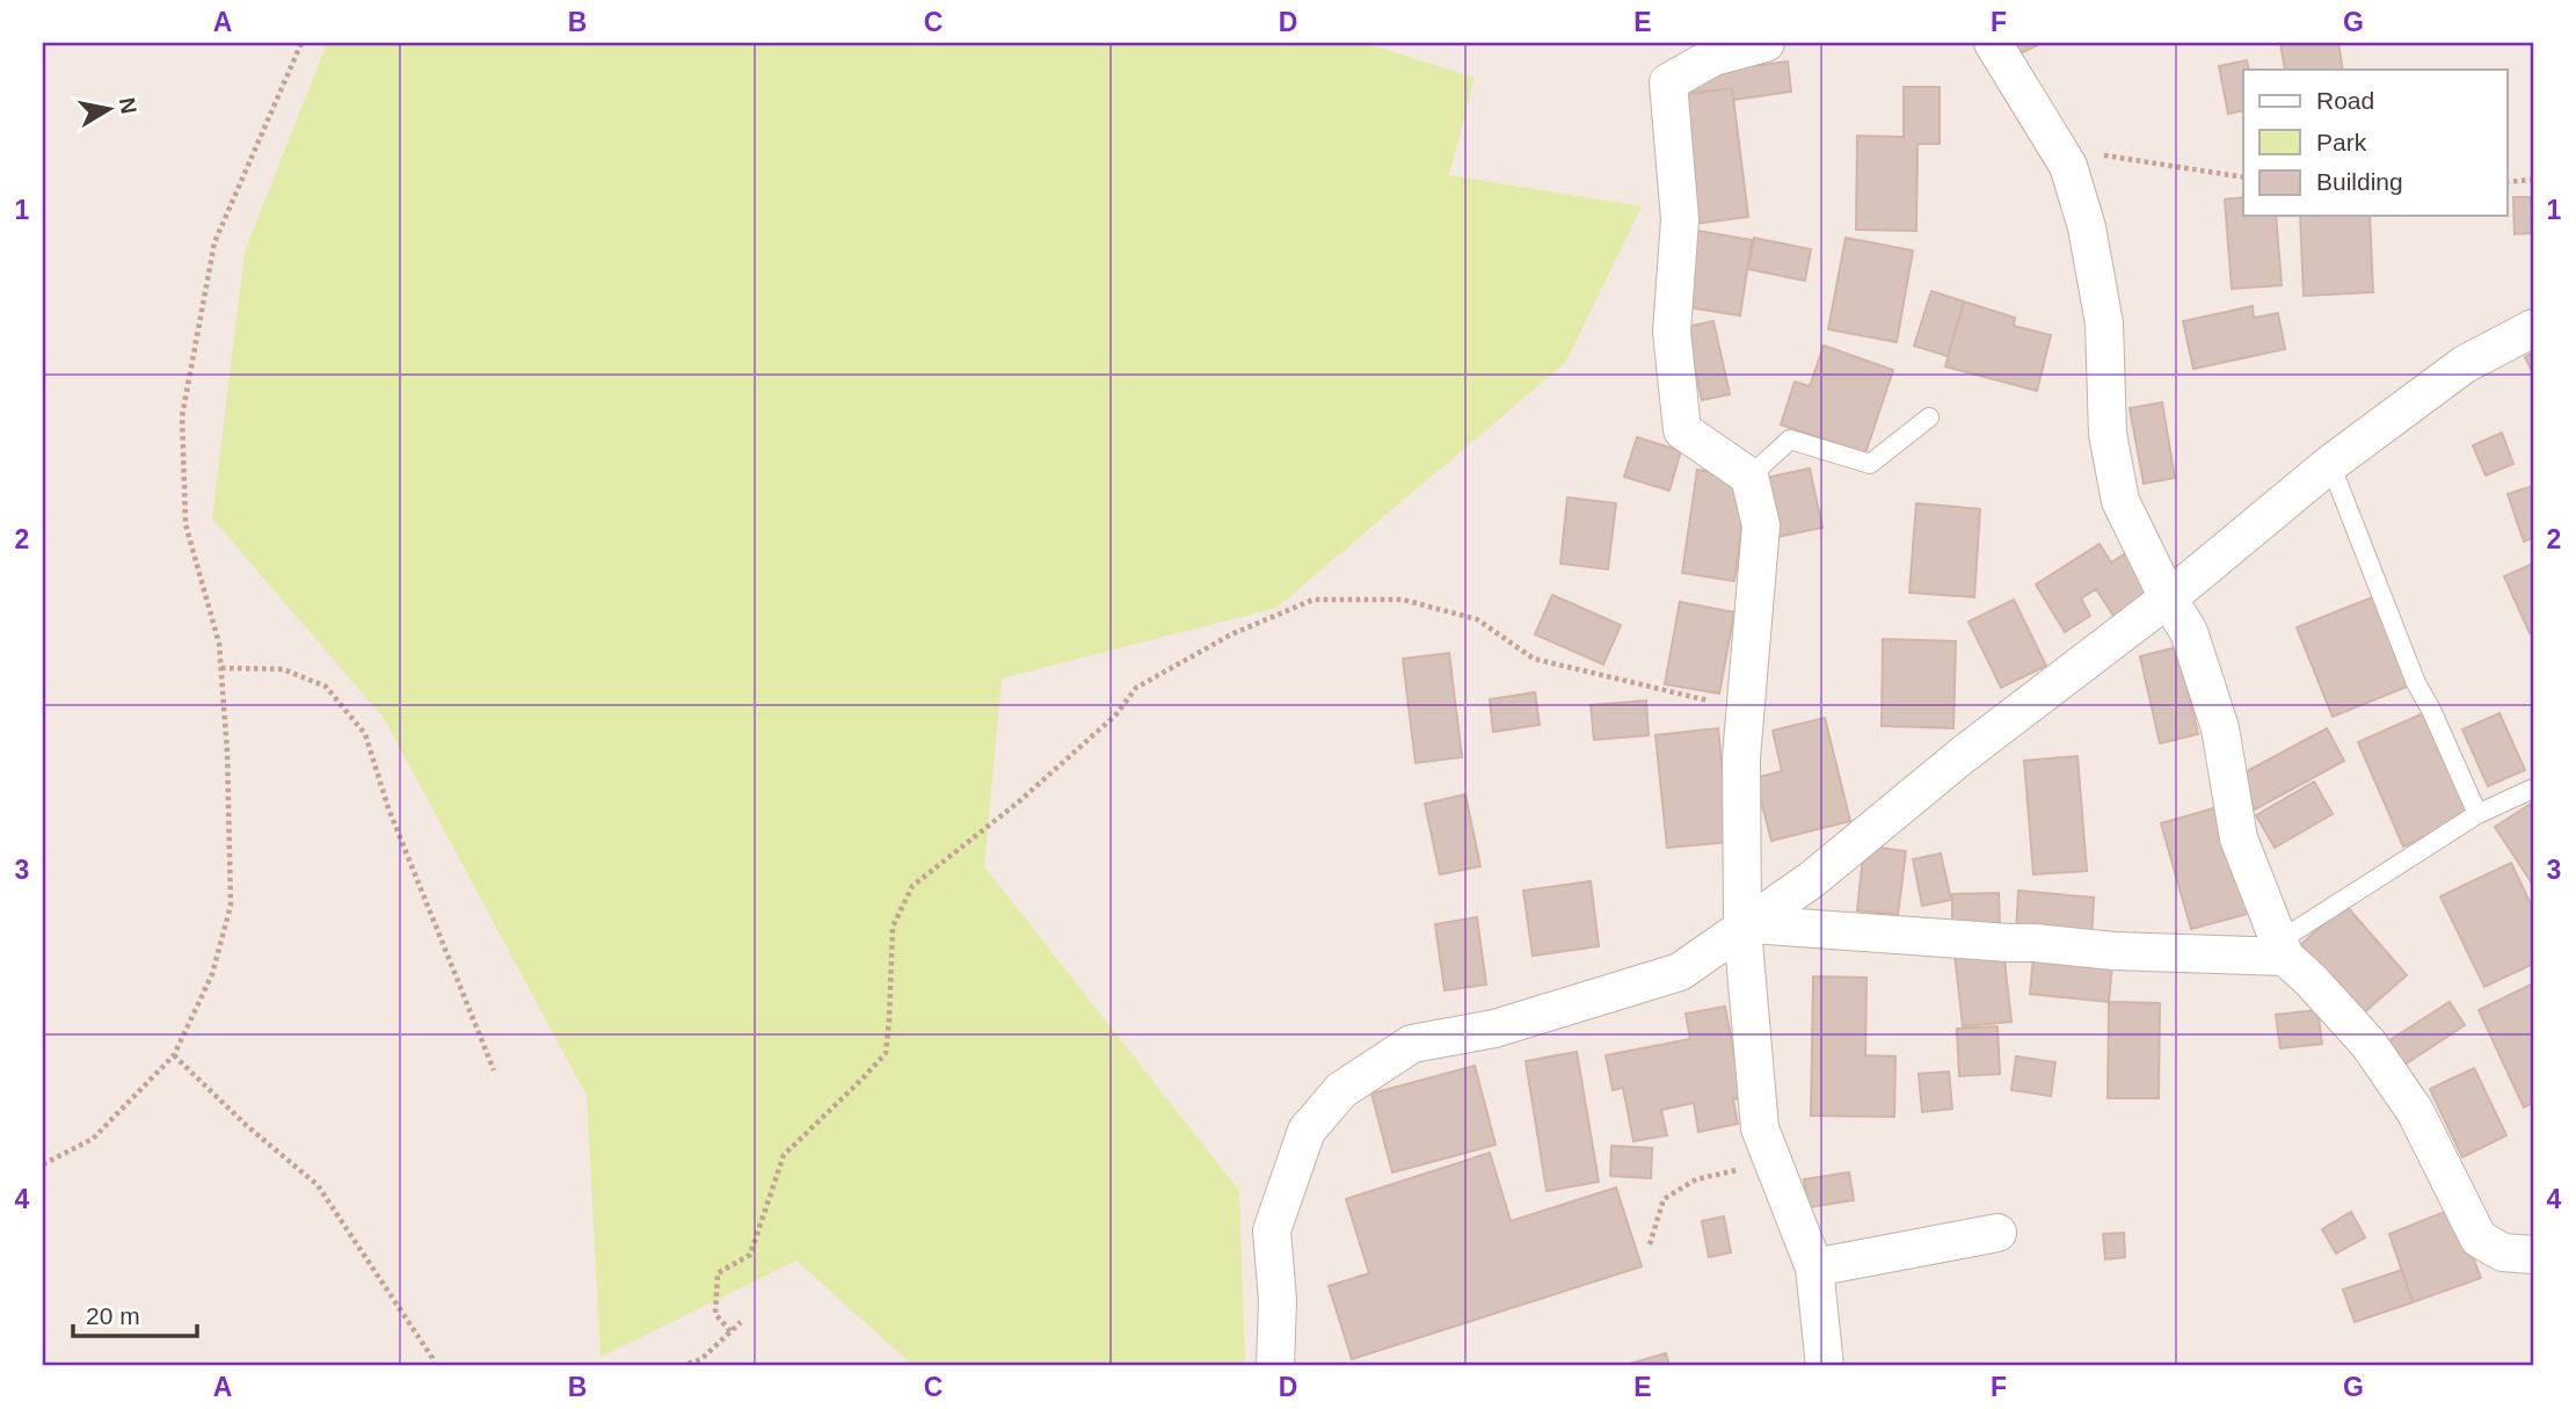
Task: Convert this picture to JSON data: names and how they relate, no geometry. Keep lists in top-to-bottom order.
{
  "legend": ["Road", "Park", "Building"],
  "scale_bar": "20 m",
  "north": "right",
  "grid": {
    "columns": [
      "A",
      "B",
      "C",
      "D",
      "E",
      "F",
      "G"
    ],
    "rows": [
      "1",
      "2",
      "3",
      "4"
    ]
  }
}
